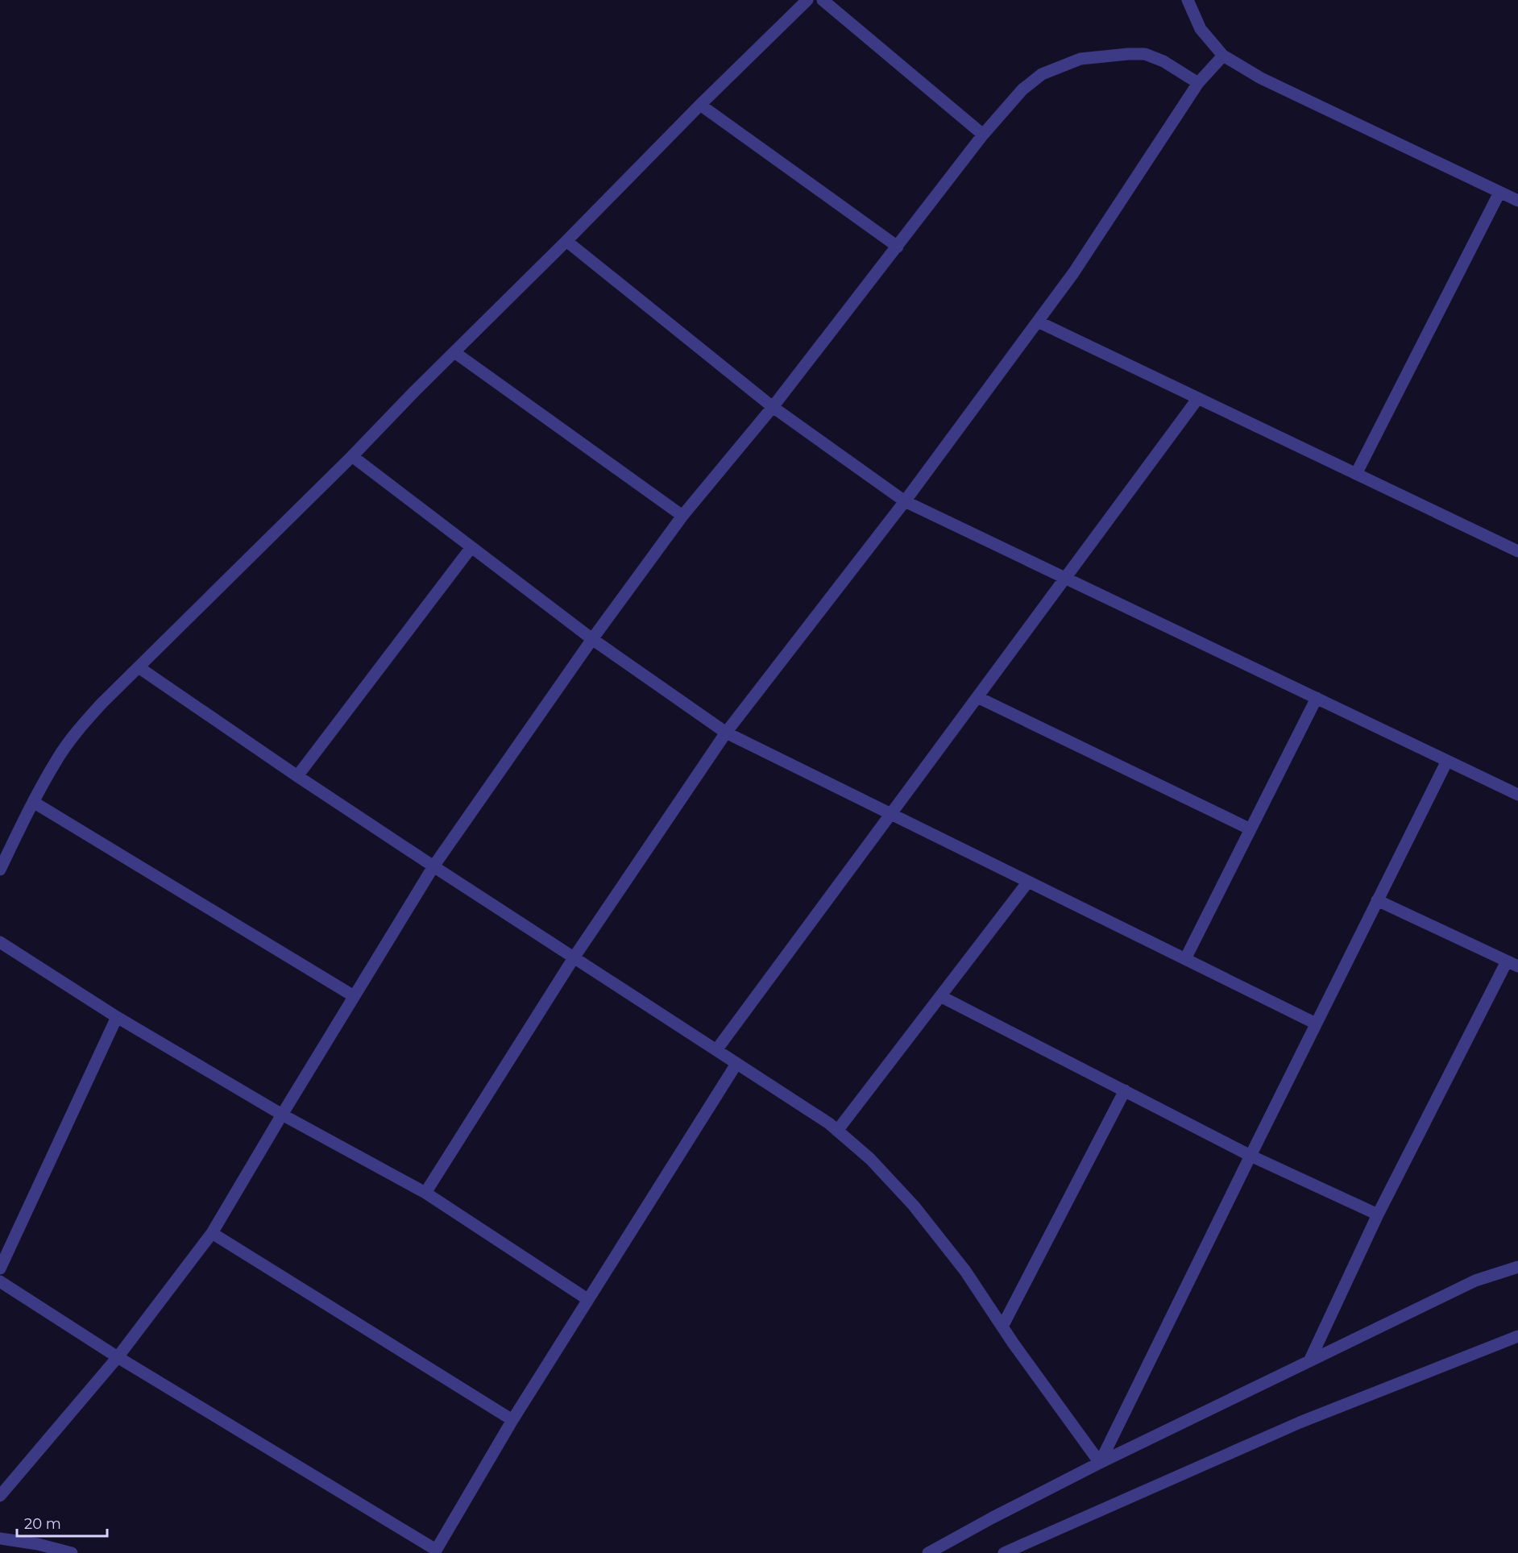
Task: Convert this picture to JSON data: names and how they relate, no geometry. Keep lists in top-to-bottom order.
{
  "scale_bar": "20 m"
}
